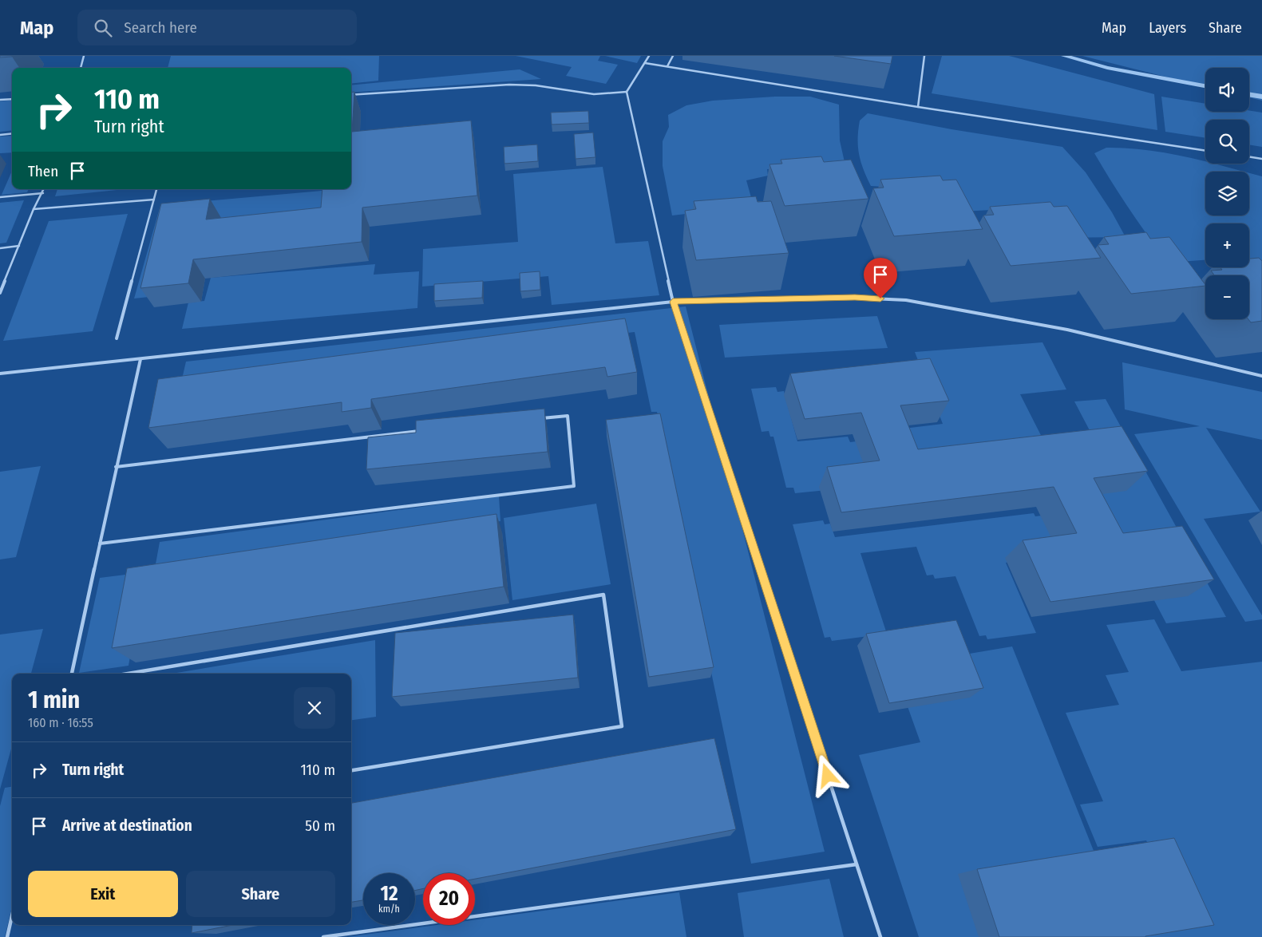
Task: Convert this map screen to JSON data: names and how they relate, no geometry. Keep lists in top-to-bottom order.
{
  "page": {
    "header": "Map",
    "search": "Search here",
    "nav": ["Map", "Layers", "Share"],
    "map_buttons": ["+", "−"],
    "turn": ["110 m", "Turn right"],
    "then": "Then",
    "heading": ["1 min", "160 m · 16:55"],
    "list": [
      {
        "name": "Turn right",
        "value": "110 m"
      },
      {
        "name": "Arrive at destination",
        "value": "50 m"
      }
    ],
    "buttons": ["Exit", "Share"],
    "speed": "12 km/h",
    "limit": "20"
  }
}
